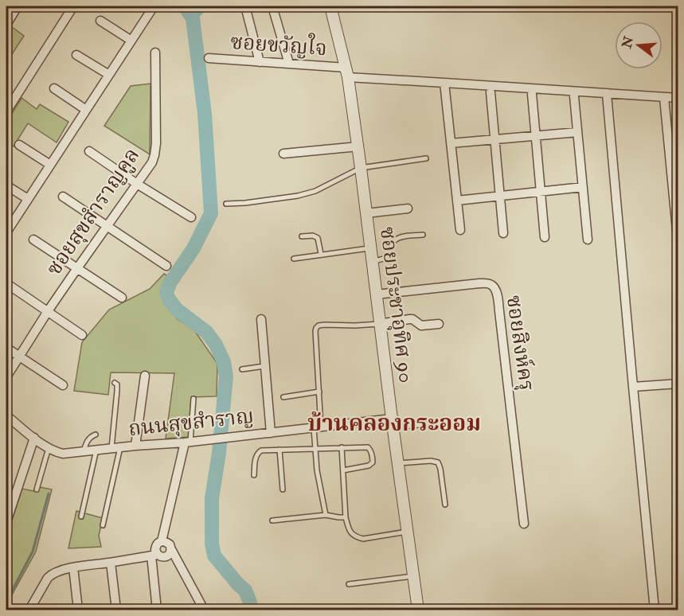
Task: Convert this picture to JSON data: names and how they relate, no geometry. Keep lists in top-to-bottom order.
{
  "streets": {
    "street": [
      "ซอยขวัญใจ",
      "ซอยสุขสำราญคูล",
      "ซอยประชาอุทิศ 90",
      "ซอยสิงห์ครุ",
      "ถนนสุขสำราญ"
    ]
  },
  "crossings": [
    ["ซอยขวัญใจ", "ซอยประชาอุทิศ 90"],
    ["ซอยประชาอุทิศ 90", "ซอยสิงห์ครุ"],
    ["ซอยประชาอุทิศ 90", "ถนนสุขสำราญ"]
  ],
  "districts": ["บ้านคลองกระออม"],
  "north": "left"
}
